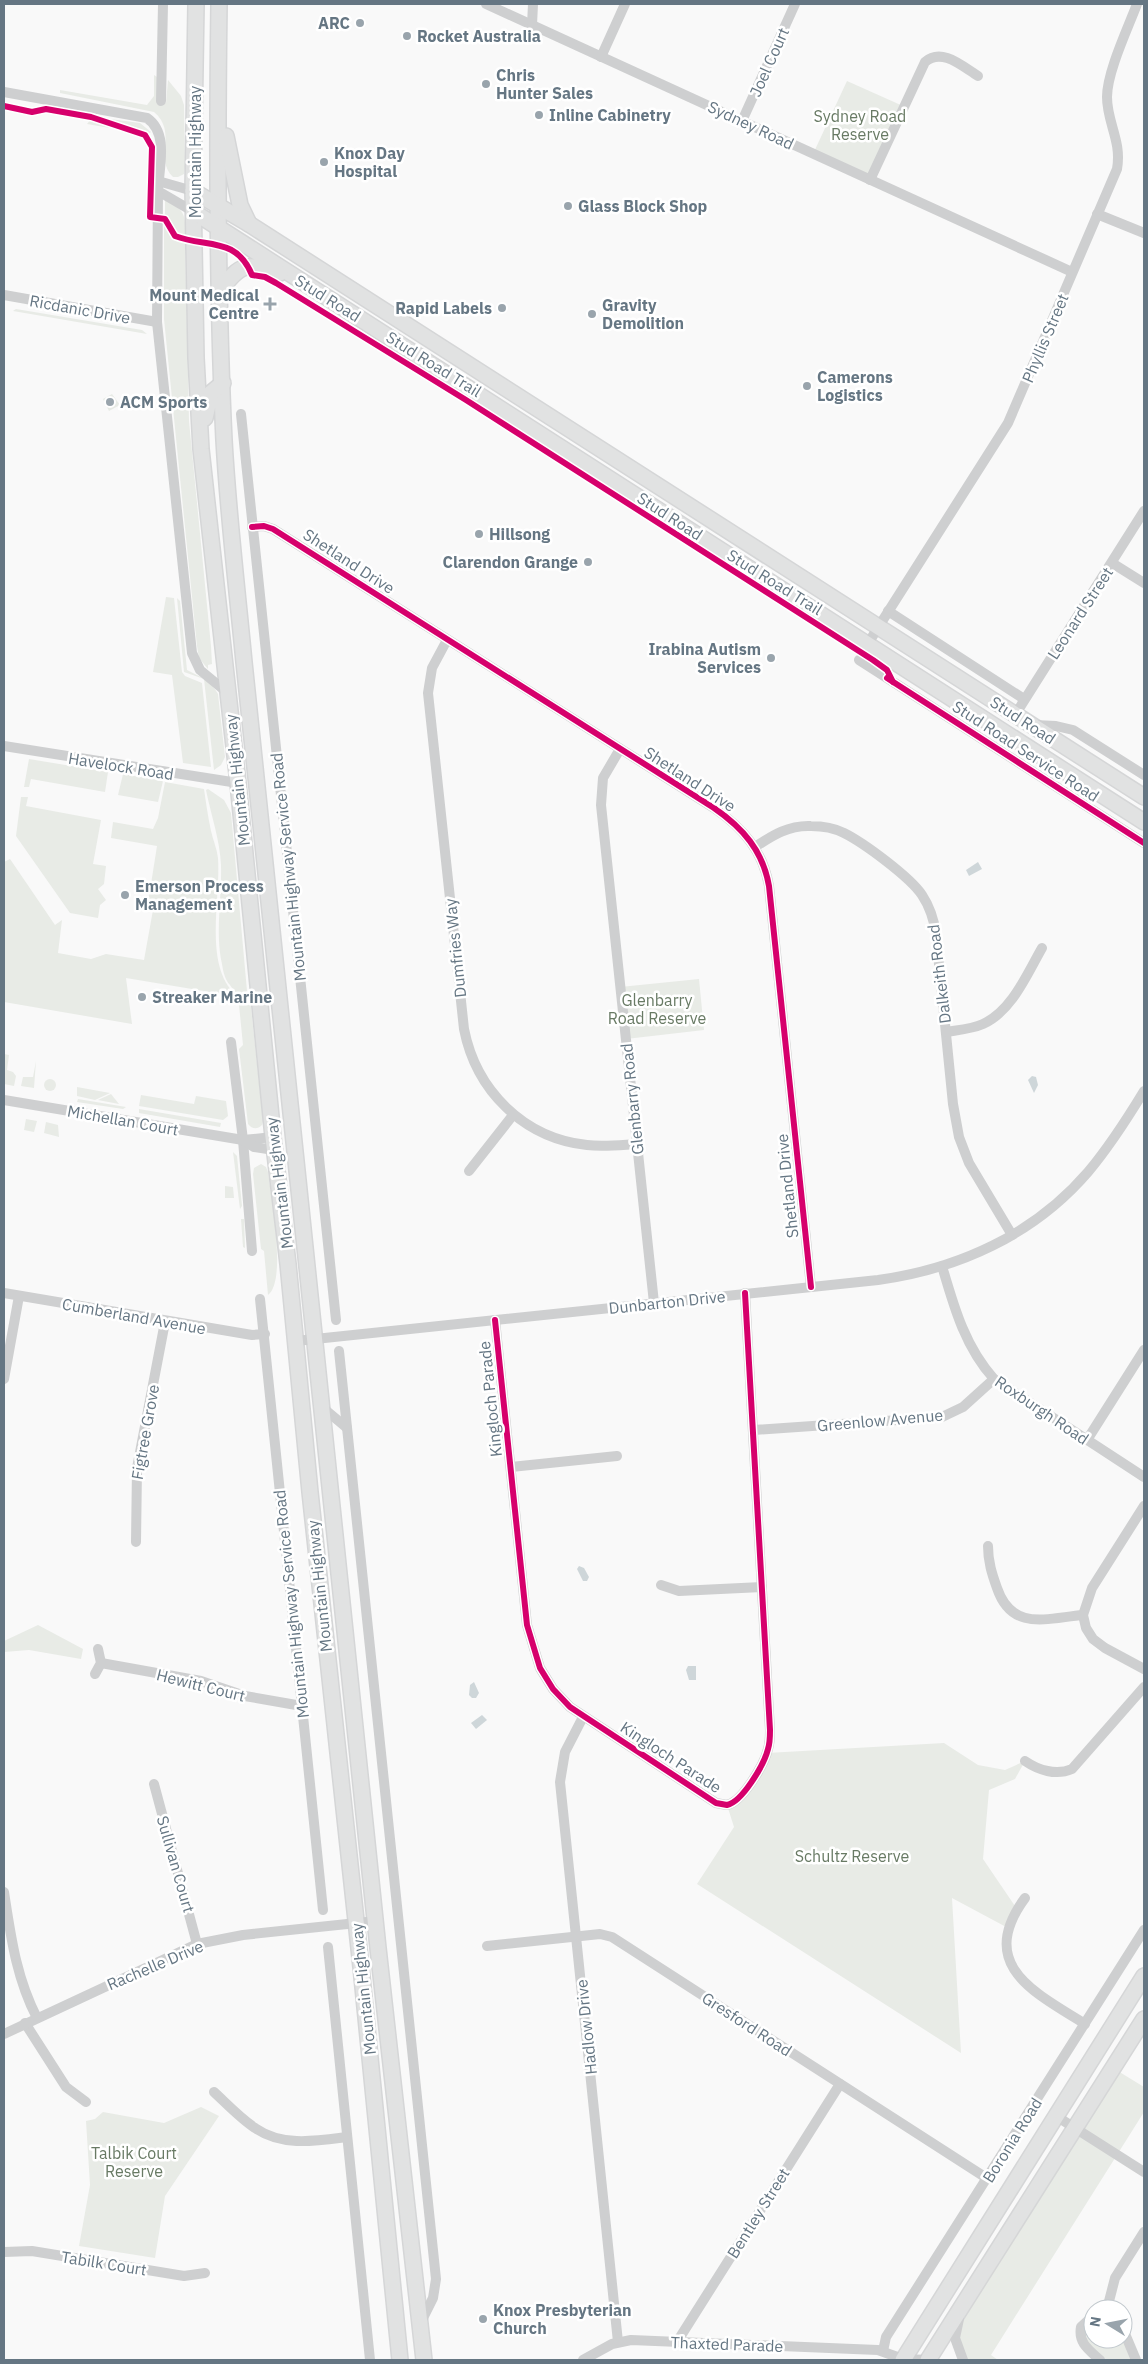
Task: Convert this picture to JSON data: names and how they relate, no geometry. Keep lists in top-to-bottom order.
{
  "streets": {
    "main road": ["Mountain Highway", "Stud Road", "Boronia Road"],
    "street": [
      "Joel Court",
      "Sydney Road",
      "Ricdanic Drive",
      "Phyllis Street",
      "Shetland Drive",
      "Leonard Street",
      "Stud Road Service Road",
      "Havelock Road",
      "Mountain Highway Service Road",
      "Dumfries Way",
      "Dalkeith Road",
      "Glenbarry Road",
      "Michellan Court",
      "Dunbarton Drive",
      "Cumberland Avenue",
      "Kingloch Parade",
      "Roxburgh Road",
      "Greenlow Avenue",
      "Figtree Grove",
      "Hewitt Court",
      "Sullivan Court",
      "Rachelle Drive",
      "Gresford Road",
      "Hadlow Drive",
      "Bentley Street",
      "Tabilk Court",
      "Thaxted Parade"
    ],
    "cycle path": ["Stud Road Trail"]
  },
  "crossings": [
    ["Joel Court", "Sydney Road"],
    ["Sydney Road", "Phyllis Street"],
    ["Mountain Highway", "Stud Road"],
    ["Mountain Highway", "Havelock Road"],
    ["Mountain Highway", "Michellan Court"],
    ["Mountain Highway", "Dunbarton Drive"],
    ["Mountain Highway", "Rachelle Drive"],
    ["Stud Road", "Phyllis Street"],
    ["Stud Road", "Leonard Street"],
    ["Stud Road", "Stud Road Service Road"],
    ["Shetland Drive", "Mountain Highway Service Road"],
    ["Shetland Drive", "Dumfries Way"],
    ["Shetland Drive", "Dalkeith Road"],
    ["Shetland Drive", "Glenbarry Road"],
    ["Shetland Drive", "Dunbarton Drive"],
    ["Mountain Highway Service Road", "Cumberland Avenue"],
    ["Mountain Highway Service Road", "Hewitt Court"],
    ["Dumfries Way", "Glenbarry Road"],
    ["Dalkeith Road", "Dunbarton Drive"],
    ["Glenbarry Road", "Dunbarton Drive"],
    ["Dunbarton Drive", "Kingloch Parade"],
    ["Dunbarton Drive", "Roxburgh Road"],
    ["Cumberland Avenue", "Figtree Grove"],
    ["Kingloch Parade", "Greenlow Avenue"],
    ["Kingloch Parade", "Hadlow Drive"],
    ["Roxburgh Road", "Greenlow Avenue"],
    ["Sullivan Court", "Rachelle Drive"],
    ["Gresford Road", "Hadlow Drive"],
    ["Gresford Road", "Boronia Road"],
    ["Gresford Road", "Bentley Street"],
    ["Hadlow Drive", "Thaxted Parade"],
    ["Boronia Road", "Thaxted Parade"],
    ["Bentley Street", "Thaxted Parade"]
  ],
  "parks": [
    "Sydney Road Reserve",
    "Glenbarry Road Reserve",
    "Schultz Reserve",
    "Talbik Court Reserve"
  ],
  "places": {
    "other": [
      "ARC",
      "Rocket Australia",
      "Chris Hunter Sales",
      "Inline Cabinetry",
      "Knox Day Hospital",
      "Glass Block Shop",
      "Rapid Labels",
      "Gravity Demolition",
      "Camerons Logistics",
      "ACM Sports",
      "Hillsong",
      "Clarendon Grange",
      "Irabina Autism Services",
      "Emerson Process Management",
      "Streaker Marine",
      "Knox Presbyterian Church"
    ],
    "health": ["Mount Medical Centre"]
  },
  "north": "left"
}
